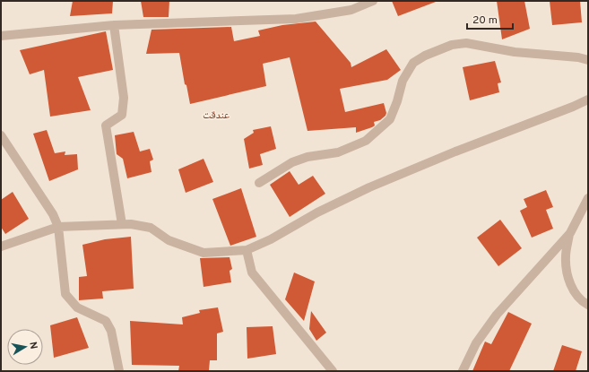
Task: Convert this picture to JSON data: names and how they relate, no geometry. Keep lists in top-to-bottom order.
{
  "districts": ["عندقت"],
  "scale_bar": "20 m",
  "north": "right"
}
